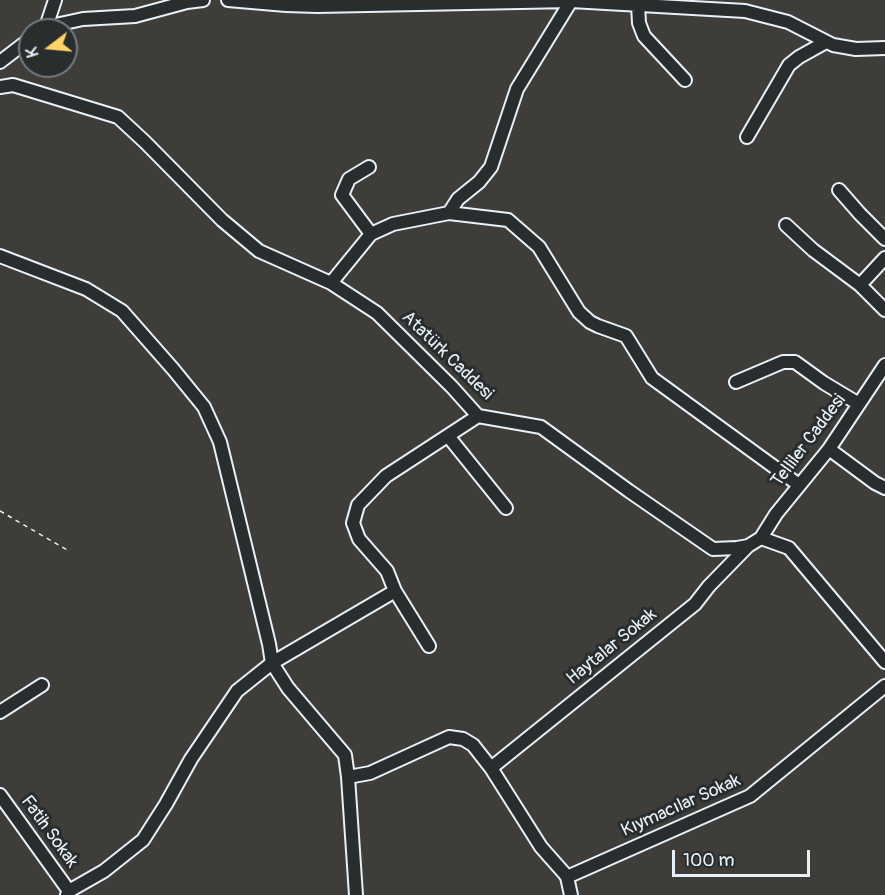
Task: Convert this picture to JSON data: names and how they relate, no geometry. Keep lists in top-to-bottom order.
{
  "streets": {
    "street": [
      "Atatürk Caddesi",
      "Telliler Caddesi",
      "Haytalar Sokak",
      "Kıymacılar Sokak",
      "Fatih Sokak"
    ]
  },
  "crossings": [
    ["Atatürk Caddesi", "Telliler Caddesi"],
    ["Atatürk Caddesi", "Haytalar Sokak"]
  ],
  "scale_bar": "100 m",
  "north": "left"
}
